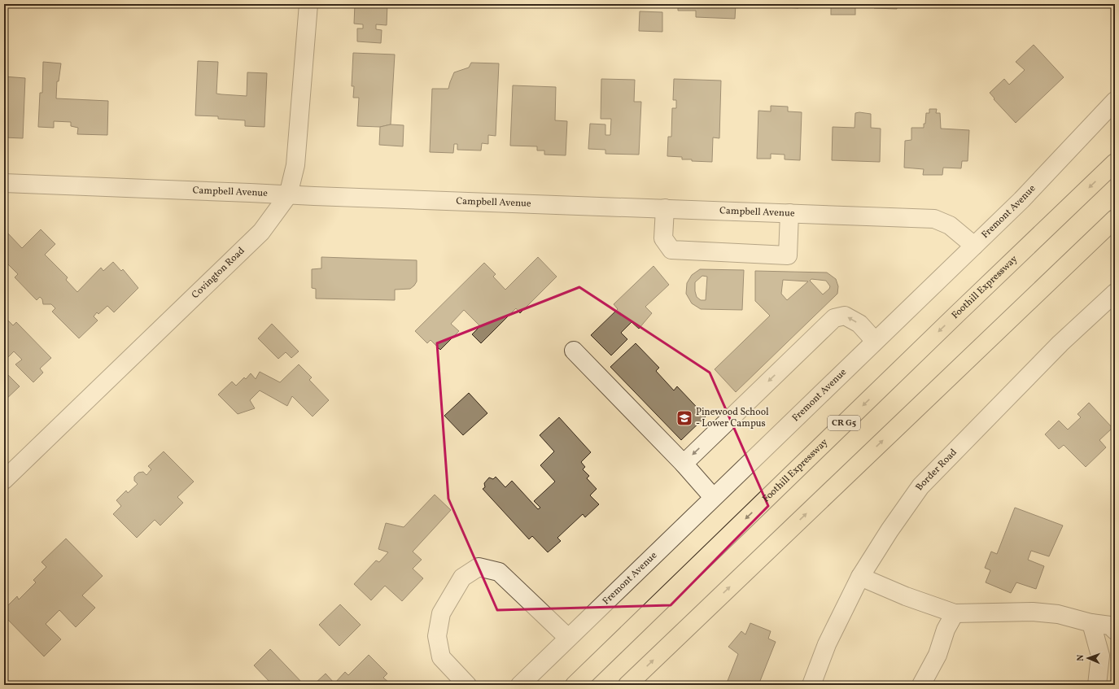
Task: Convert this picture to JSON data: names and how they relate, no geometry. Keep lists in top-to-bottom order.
{
  "streets": {
    "highway": ["Foothill Expressway", "CR G5"],
    "street": [
      "Campbell Avenue",
      "Fremont Avenue",
      "Covington Road",
      "Border Road"
    ]
  },
  "crossings": [
    ["Campbell Avenue", "Fremont Avenue"],
    ["Campbell Avenue", "Covington Road"]
  ],
  "places": {
    "school or university": ["Pinewood School - Lower Campus"]
  },
  "north": "left"
}
